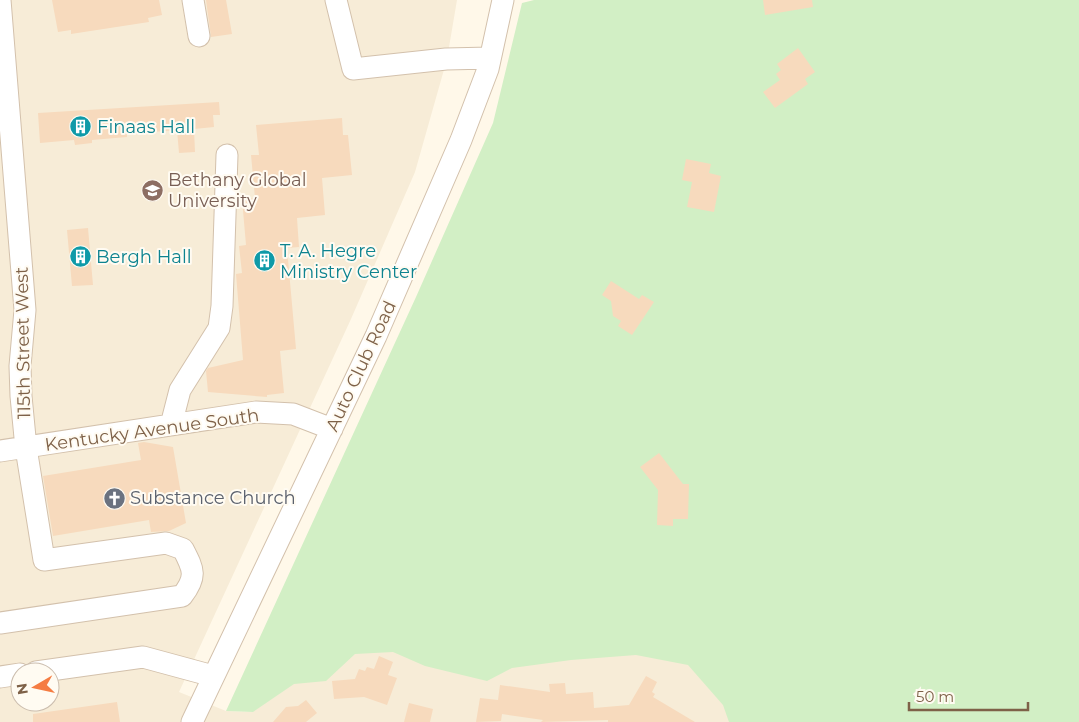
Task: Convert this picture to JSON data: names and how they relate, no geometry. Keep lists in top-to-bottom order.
{
  "streets": {
    "street": ["115th Street West", "Auto Club Road", "Kentucky Avenue South"]
  },
  "crossings": [
    ["115th Street West", "Kentucky Avenue South"],
    ["Auto Club Road", "Kentucky Avenue South"]
  ],
  "places": {
    "building": ["Finaas Hall", "Bergh Hall", "T. A. Hegre Ministry Center"],
    "school or university": ["Bethany Global University"],
    "church": ["Substance Church"]
  },
  "scale_bar": "50 m",
  "north": "left"
}
